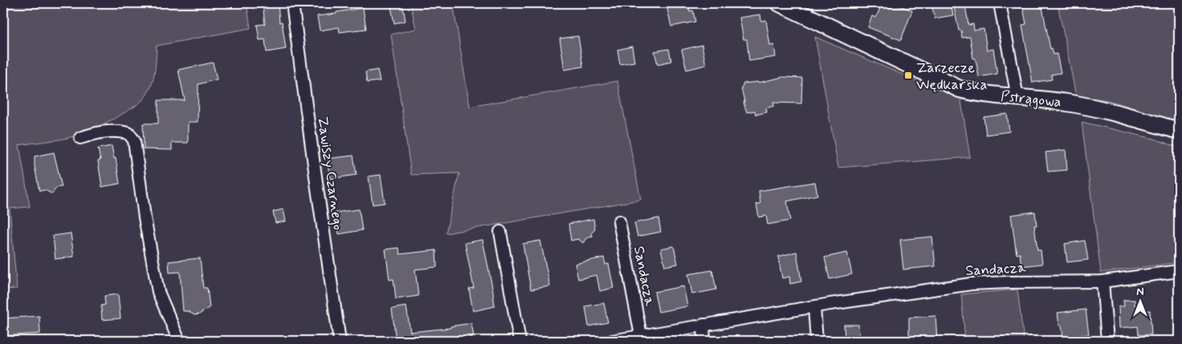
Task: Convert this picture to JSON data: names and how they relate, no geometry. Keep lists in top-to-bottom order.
{
  "streets": {
    "street": ["Pstrągowa", "Zawiszy Czarnego", "Sandacza"]
  },
  "places": {
    "transit": ["Zarzecze Wędkarska"]
  },
  "north": "top"
}
